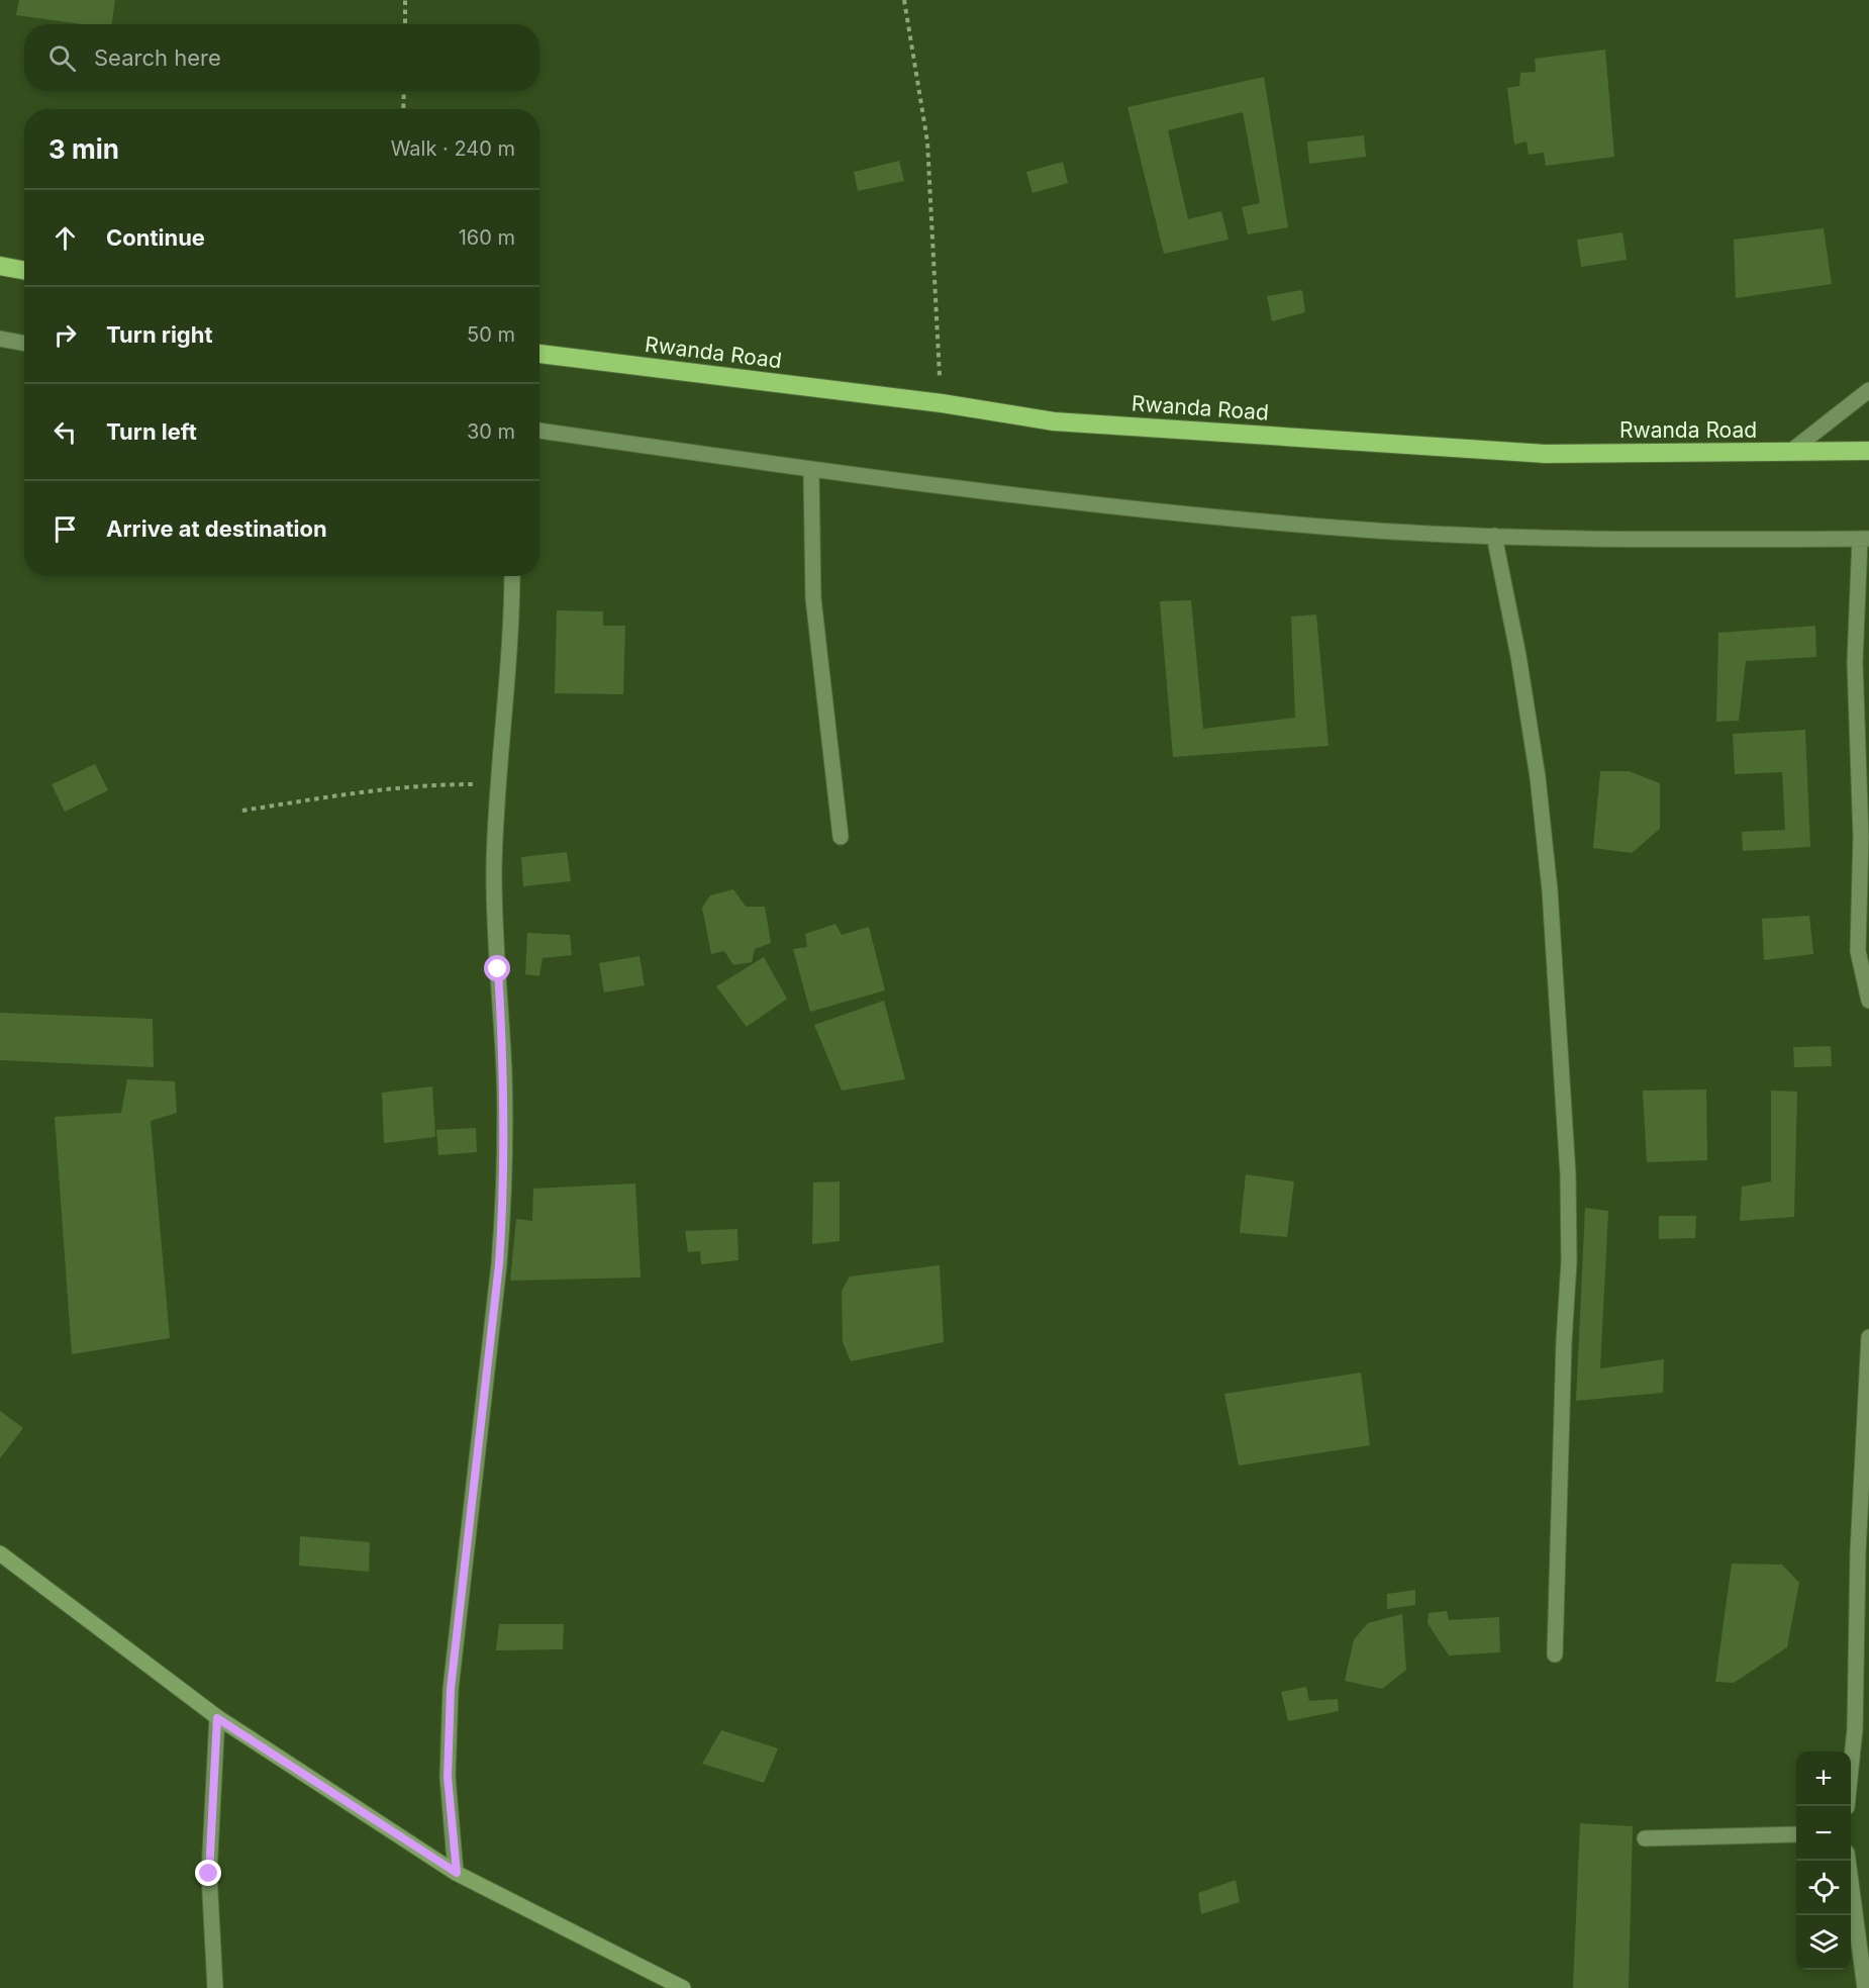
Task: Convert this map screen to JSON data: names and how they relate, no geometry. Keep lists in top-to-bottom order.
{
  "streets": {
    "highway": ["Rwanda Road"]
  },
  "page": {
    "search": "Search here",
    "heading": ["3 min", "Walk · 240 m"],
    "list": [
      ["Continue", "160 m"],
      ["Turn right", "50 m"],
      ["Turn left", "30 m"],
      "Arrive at destination"
    ],
    "map_buttons": ["+", "−"]
  }
}
